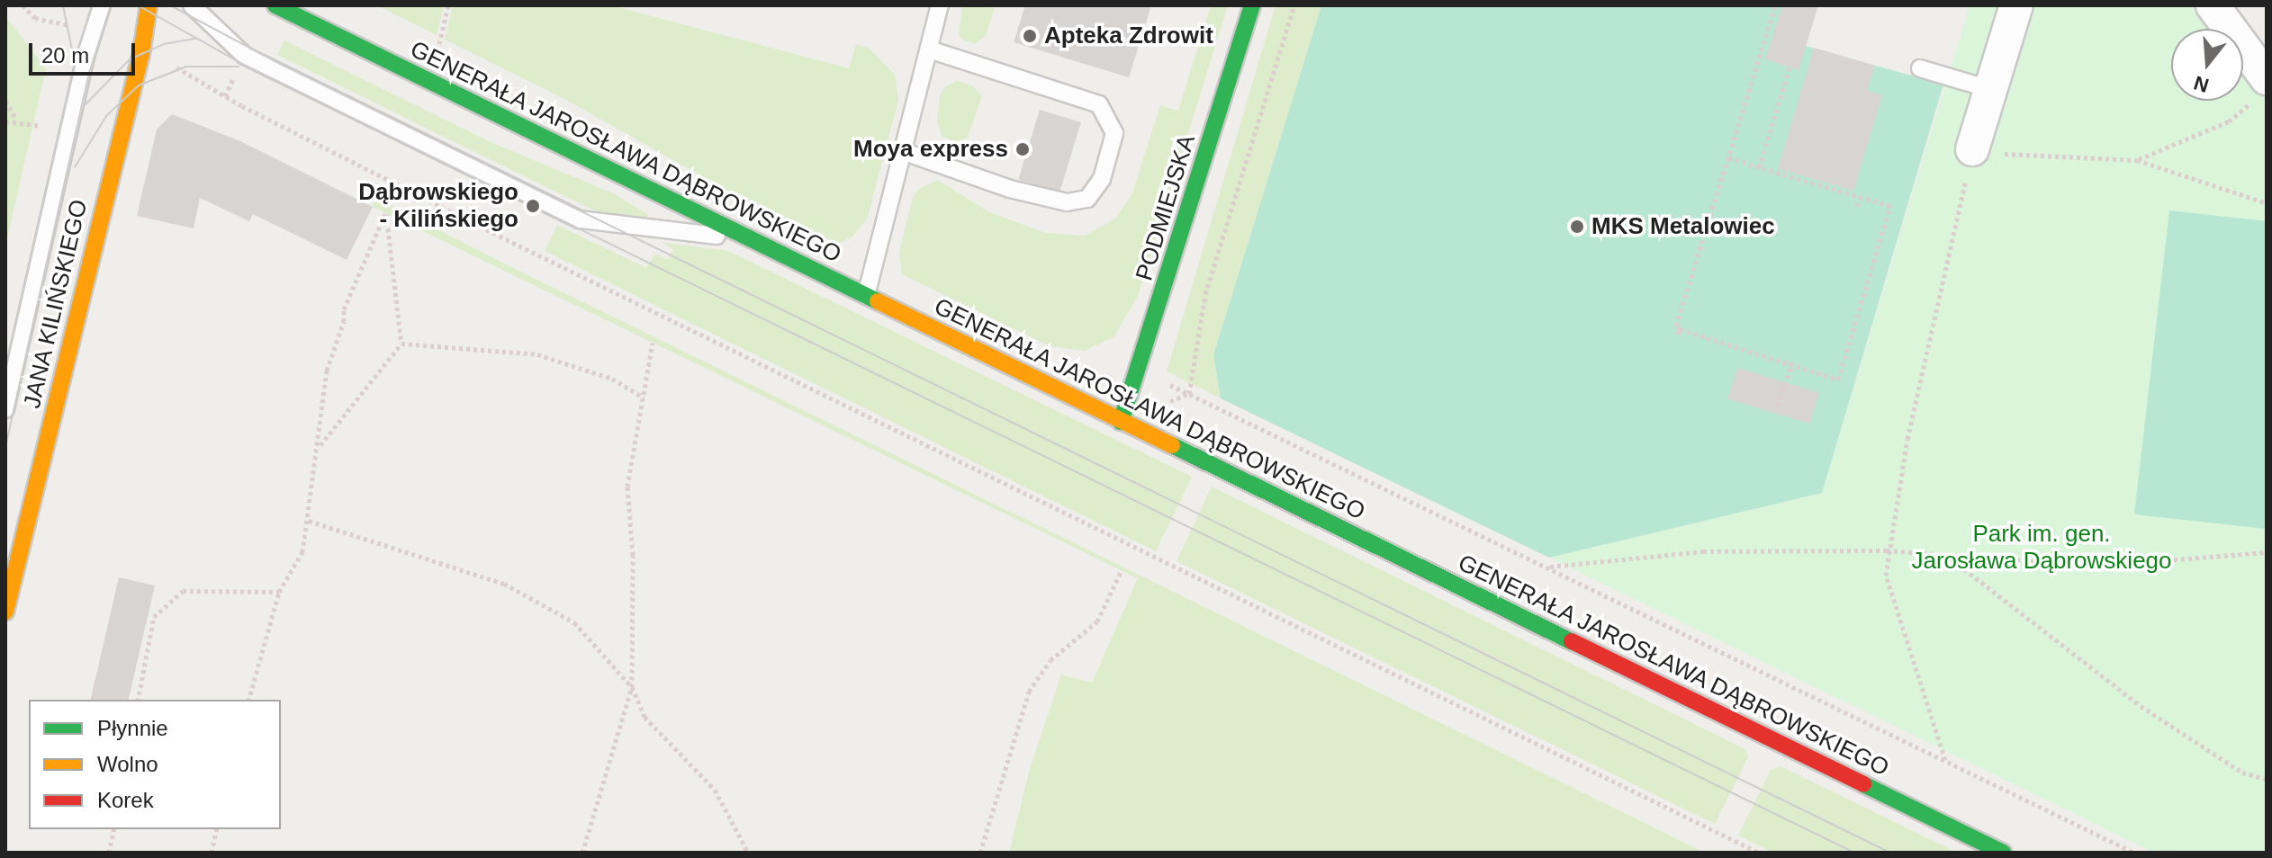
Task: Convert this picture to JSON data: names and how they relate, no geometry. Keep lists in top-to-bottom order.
{
  "streets": {
    "street": ["GENERAŁA JAROSŁAWA DĄBROWSKIEGO", "PODMIEJSKA", "JANA KILIŃSKIEGO"]
  },
  "crossings": [
    ["GENERAŁA JAROSŁAWA DĄBROWSKIEGO", "PODMIEJSKA"]
  ],
  "parks": ["Park im. gen. Jarosława Dąbrowskiego"],
  "places": [
    "Apteka Zdrowit",
    "Moya express",
    "Dąbrowskiego - Kilińskiego",
    "MKS Metalowiec"
  ],
  "legend": ["Płynnie", "Wolno", "Korek"],
  "scale_bar": "20 m",
  "north": "bottom"
}
